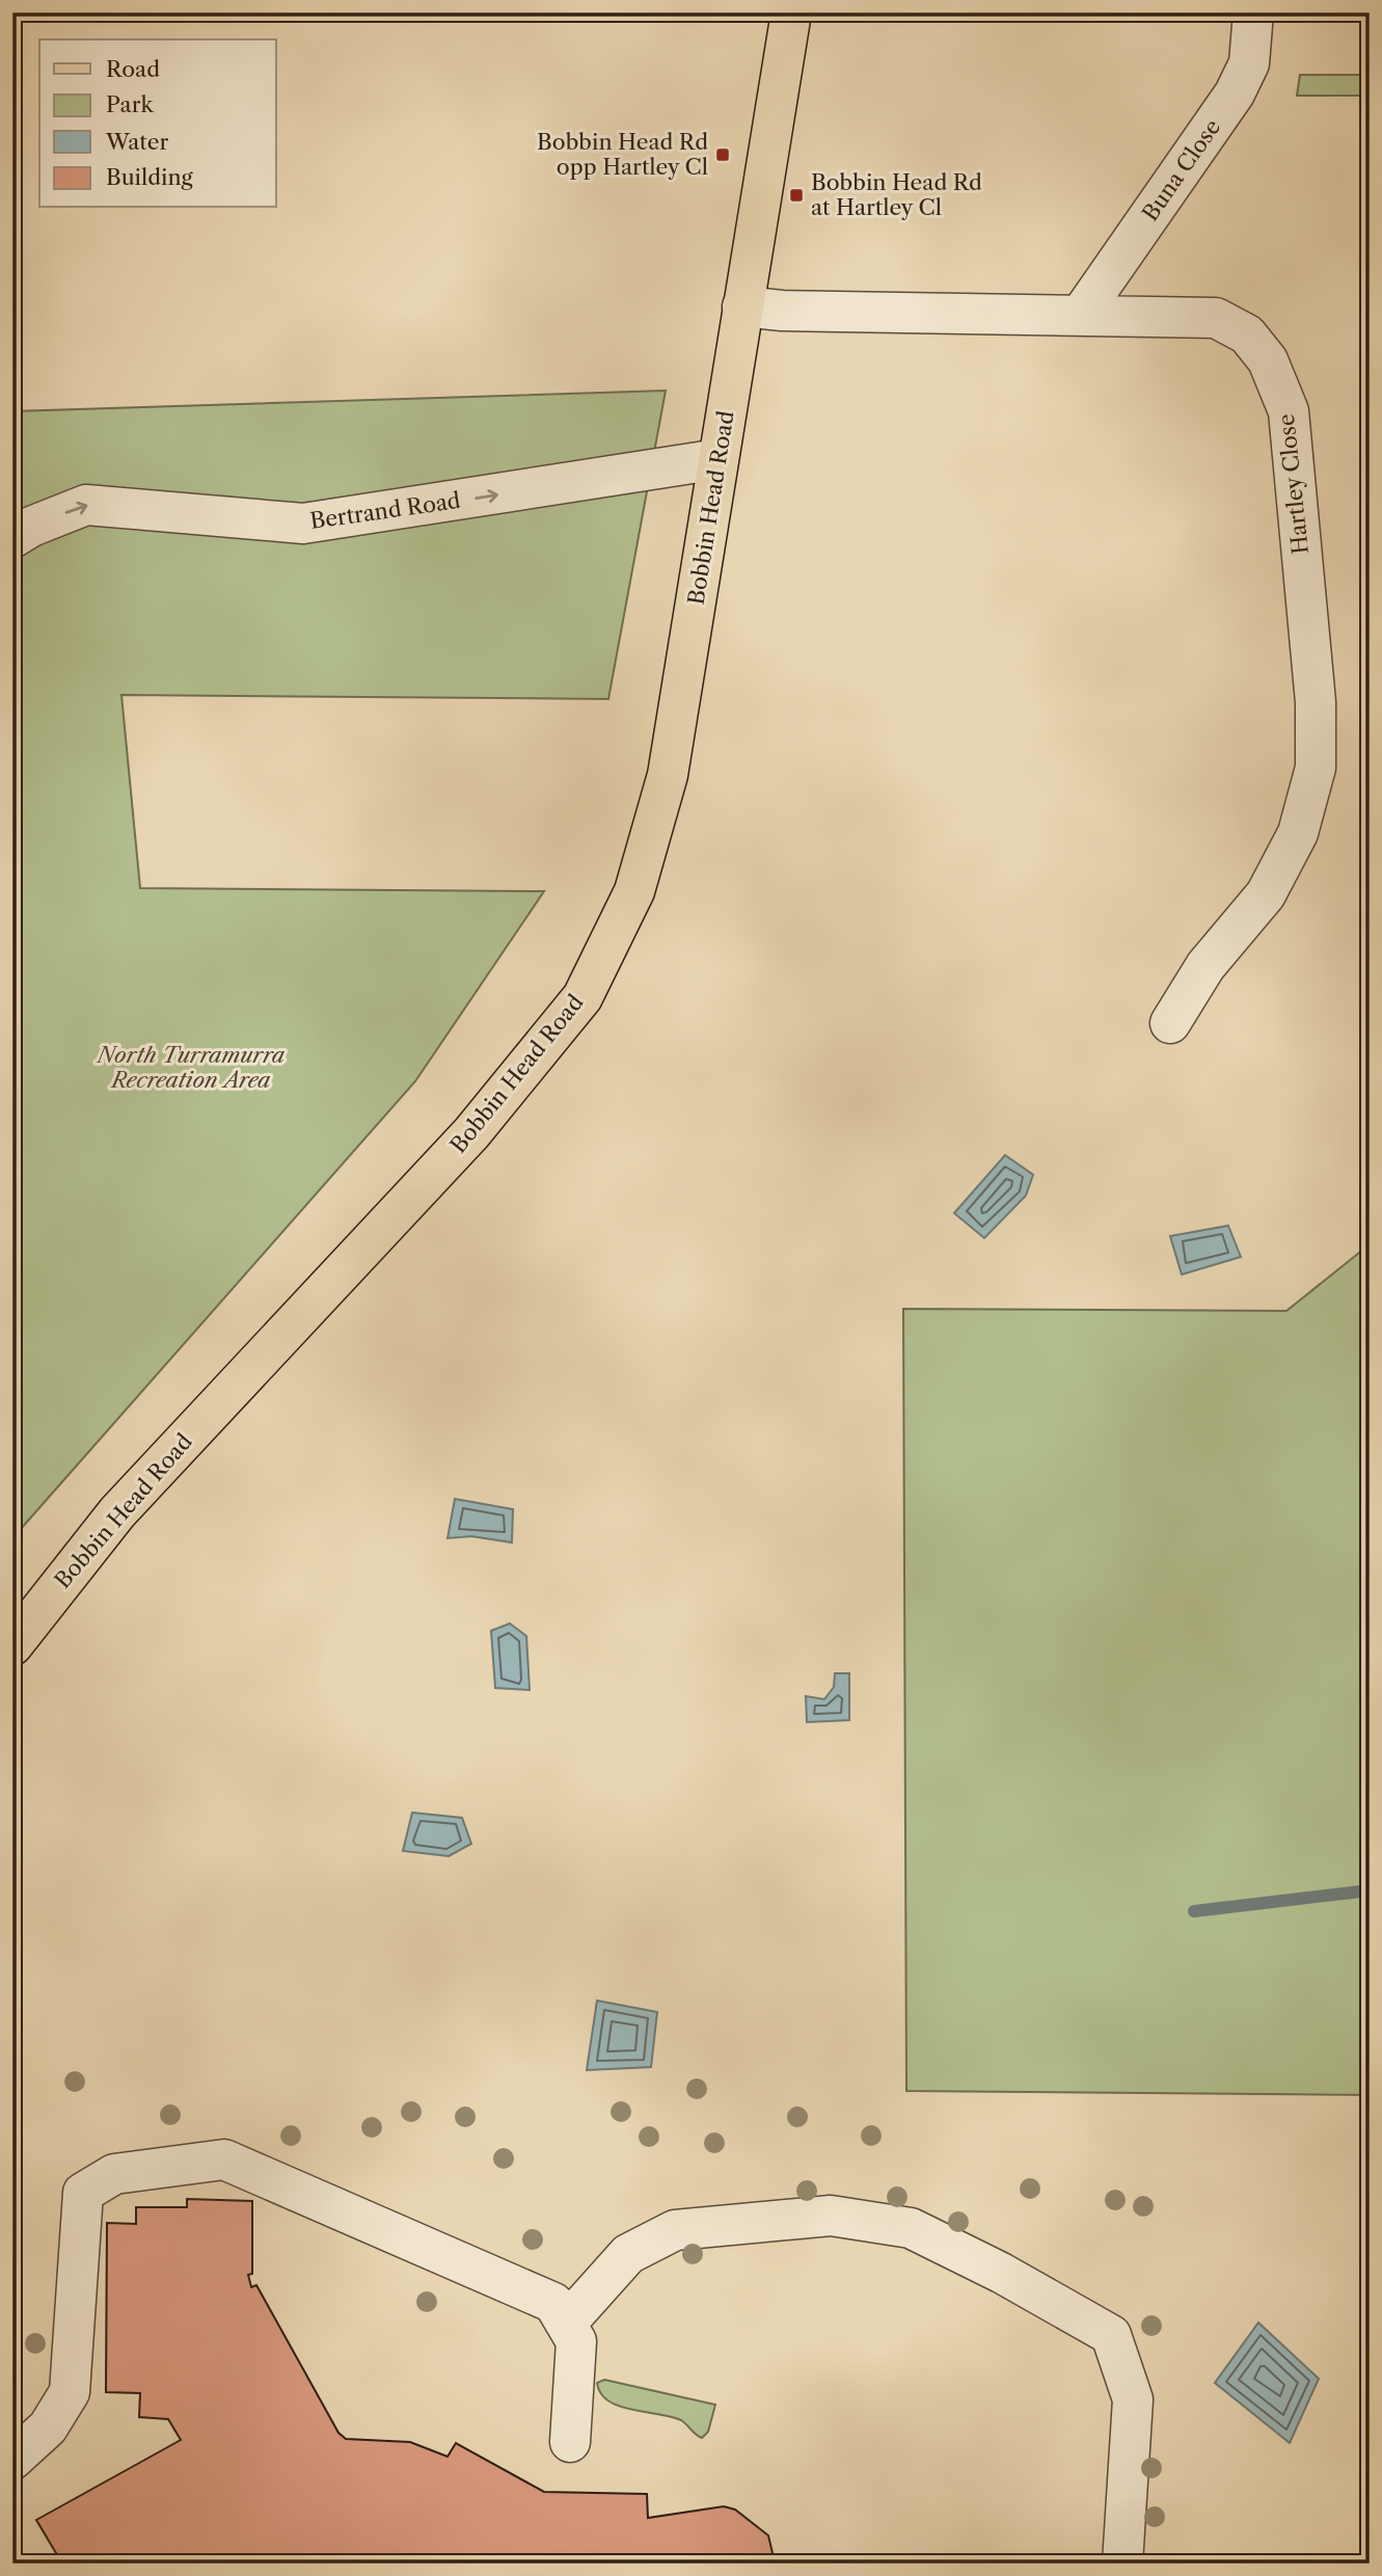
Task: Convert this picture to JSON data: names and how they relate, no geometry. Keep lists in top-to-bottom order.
{
  "streets": {
    "main road": ["Bobbin Head Road"],
    "street": ["Buna Close", "Hartley Close", "Bertrand Road"]
  },
  "crossings": [
    ["Buna Close", "Hartley Close"],
    ["Hartley Close", "Bobbin Head Road"],
    ["Bobbin Head Road", "Bertrand Road"]
  ],
  "one_way": ["Bertrand Road"],
  "parks": ["North Turramurra Recreation Area"],
  "places": {
    "transit": ["Bobbin Head Rd opp Hartley Cl", "Bobbin Head Rd at Hartley Cl"]
  },
  "legend": [
    "Road",
    "Park",
    "Water",
    "Building"
  ]
}
